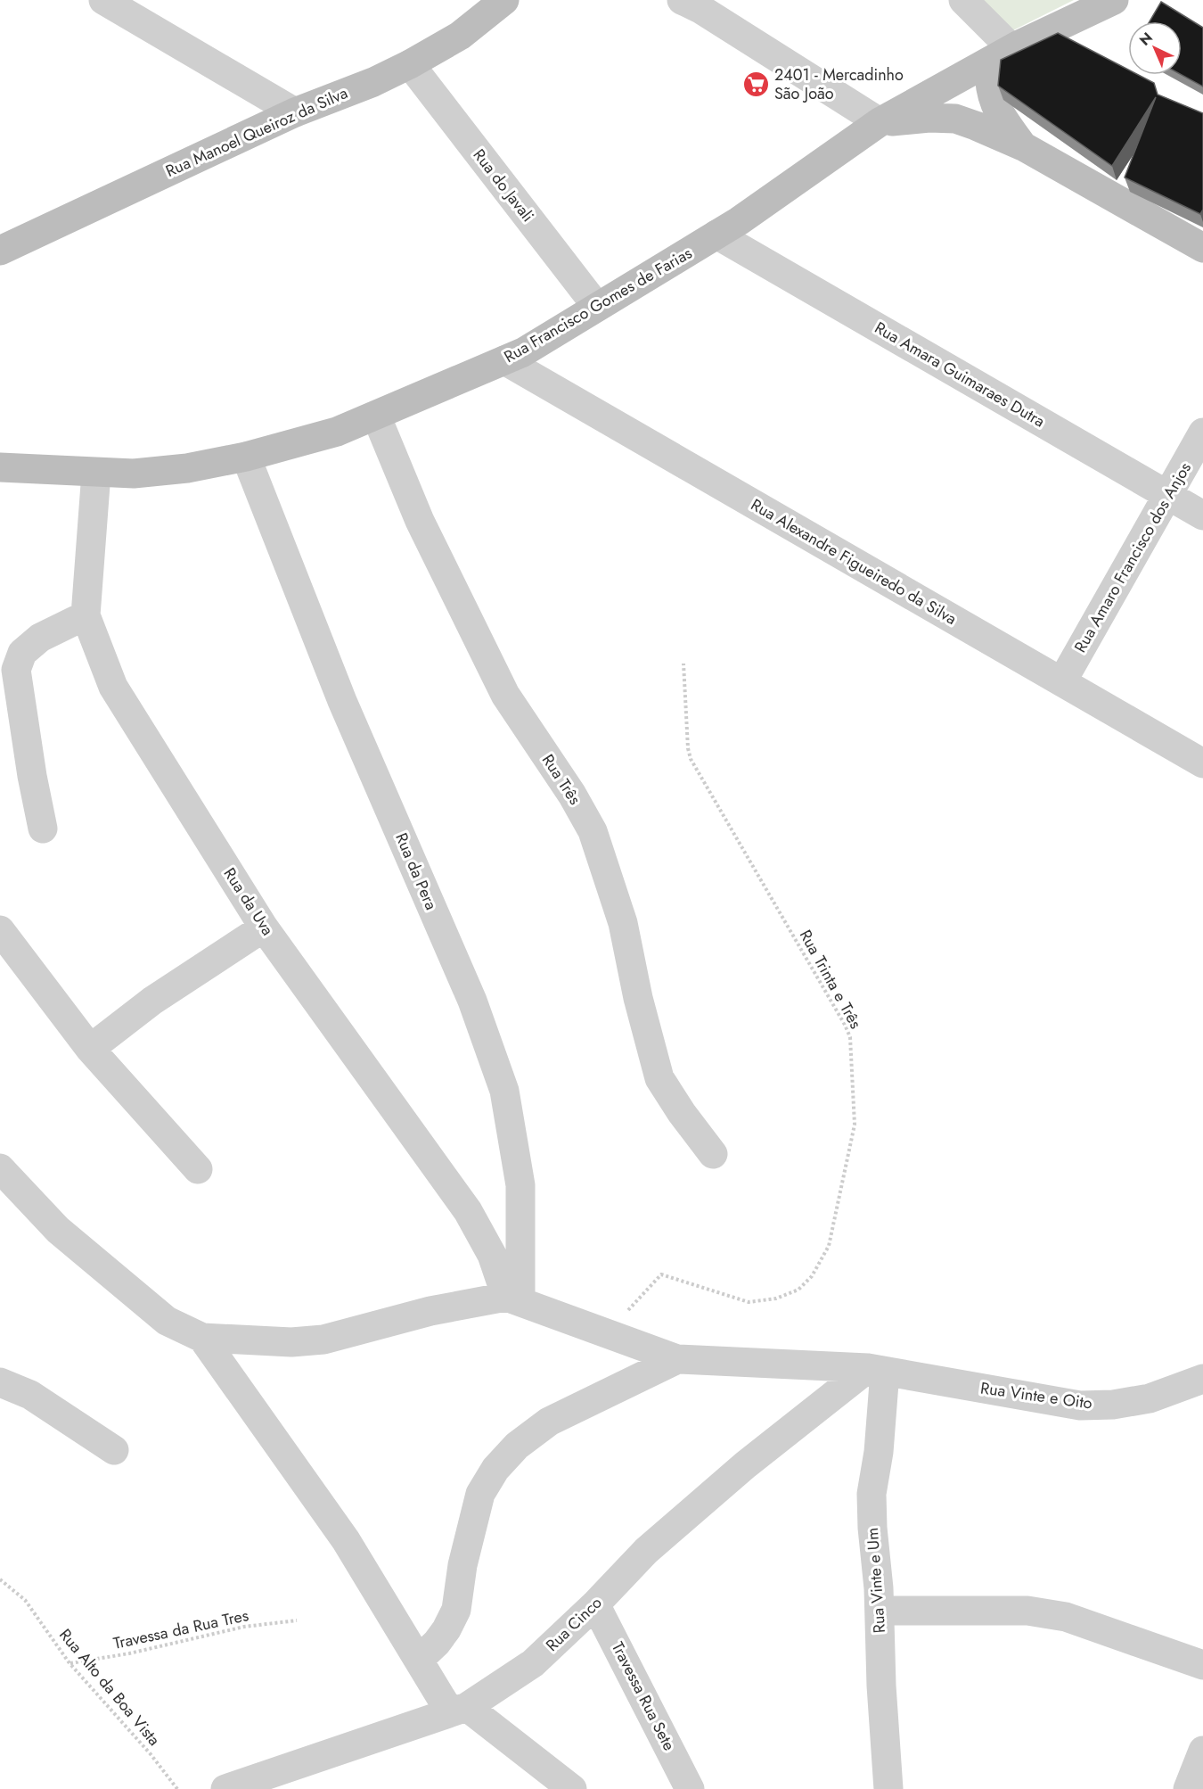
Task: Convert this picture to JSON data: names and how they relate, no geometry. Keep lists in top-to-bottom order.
{
  "streets": {
    "street": [
      "Rua Manoel Queiroz da Silva",
      "Rua do Javali",
      "Rua Francisco Gomes de Farias",
      "Rua Amara Guimaraes Dutra",
      "Rua Amaro Francisco dos Anjos",
      "Rua Alexandre Figueiredo da Silva",
      "Rua Três",
      "Rua da Pera",
      "Rua da Uva",
      "Rua Vinte e Oito",
      "Rua Vinte e Um",
      "Rua Cinco",
      "Travessa Rua Sete"
    ],
    "path": ["Rua Trinta e Três", "Travessa da Rua Tres", "Rua Alto da Boa Vista"]
  },
  "crossings": [
    ["Rua Manoel Queiroz da Silva", "Rua do Javali"],
    ["Rua do Javali", "Rua Francisco Gomes de Farias"],
    ["Rua Francisco Gomes de Farias", "Rua Amara Guimaraes Dutra"],
    ["Rua Francisco Gomes de Farias", "Rua Alexandre Figueiredo da Silva"],
    ["Rua Francisco Gomes de Farias", "Rua Três"],
    ["Rua Francisco Gomes de Farias", "Rua da Pera"],
    ["Rua Francisco Gomes de Farias", "Rua da Uva"],
    ["Rua Amara Guimaraes Dutra", "Rua Amaro Francisco dos Anjos"],
    ["Rua Amaro Francisco dos Anjos", "Rua Alexandre Figueiredo da Silva"],
    ["Rua da Pera", "Rua da Uva"],
    ["Rua Vinte e Oito", "Rua Vinte e Um"],
    ["Rua Vinte e Oito", "Rua Cinco"],
    ["Rua Vinte e Um", "Rua Cinco"],
    ["Rua Cinco", "Travessa Rua Sete"],
    ["Travessa da Rua Tres", "Rua Alto da Boa Vista"]
  ],
  "places": {
    "supermarket": ["2401 - Mercadinho São João"]
  },
  "north": "top left"
}
